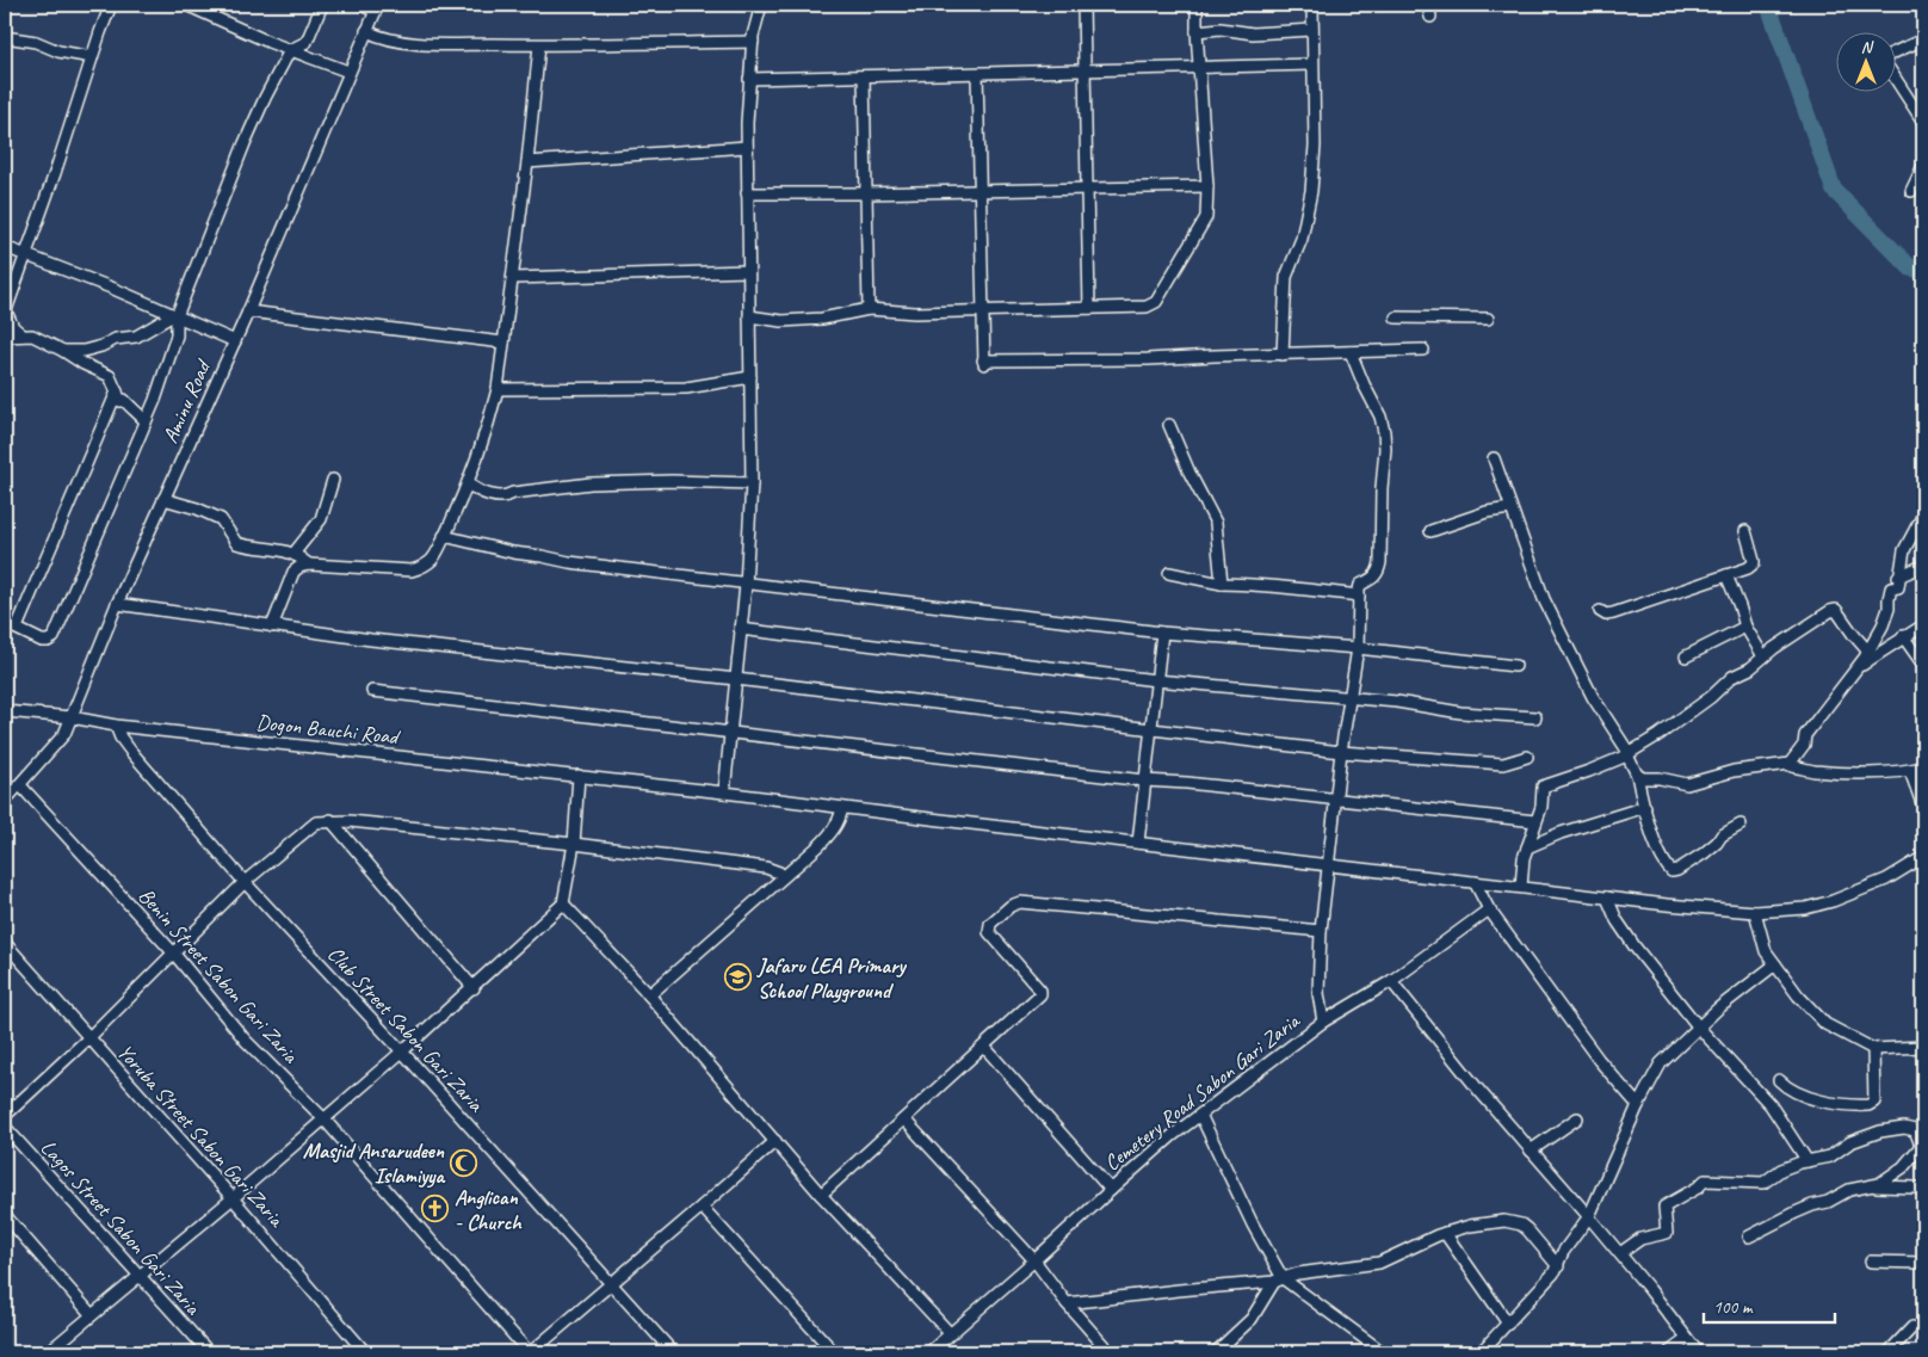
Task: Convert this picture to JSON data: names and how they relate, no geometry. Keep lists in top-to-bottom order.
{
  "streets": {
    "street": [
      "Aminu Road",
      "Dogon Bauchi Road",
      "Benin Street Sabon Gari Zaria",
      "Club Street Sabon Gari Zaria",
      "Cemetery Road Sabon Gari Zaria",
      "Yoruba Street Sabon Gari Zaria",
      "Lagos Street Sabon Gari Zaria"
    ]
  },
  "crossings": [
    ["Aminu Road", "Dogon Bauchi Road"],
    ["Aminu Road", "Benin Street Sabon Gari Zaria"],
    ["Dogon Bauchi Road", "Club Street Sabon Gari Zaria"]
  ],
  "places": {
    "school or university": ["Jafaru LEA Primary School Playground"],
    "mosque": ["Masjid Ansarudeen Islamiyya"],
    "church": ["Anglican - Church"]
  },
  "scale_bar": "100 m",
  "north": "top"
}
